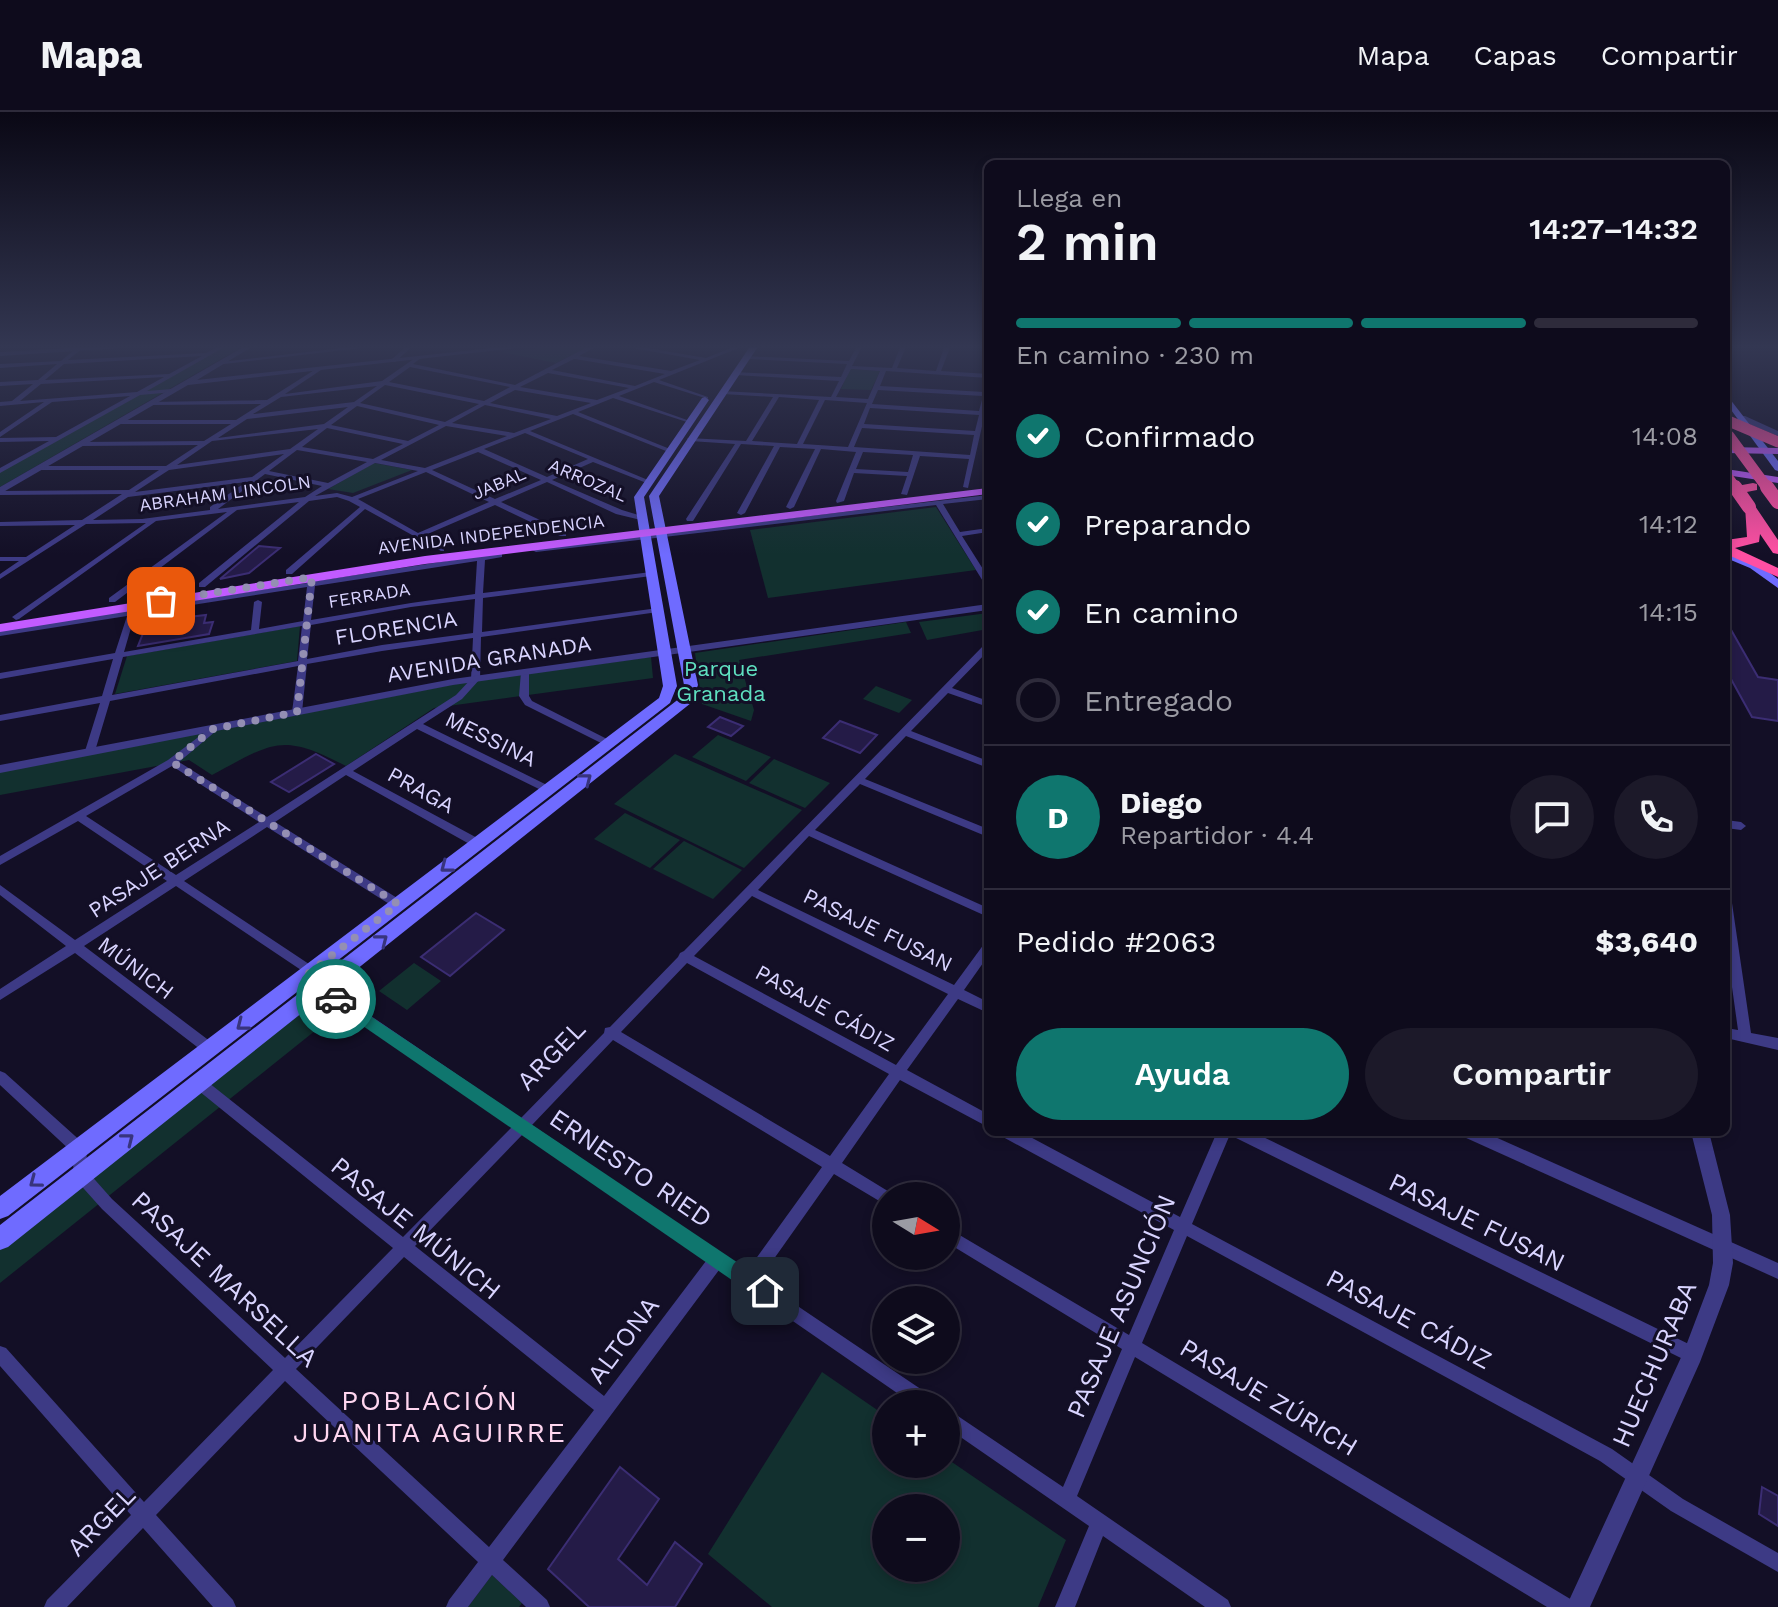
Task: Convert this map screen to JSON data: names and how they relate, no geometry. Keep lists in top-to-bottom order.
{
  "streets": {
    "main road": ["AVENIDA INDEPENDENCIA"],
    "street": [
      "ARROZAL",
      "JABAL",
      "ABRAHAM LINCOLN",
      "FERRADA",
      "FLORENCIA",
      "AVENIDA GRANADA",
      "MESSINA",
      "PRAGA",
      "PASAJE BERNA",
      "PASAJE FUSAN",
      "MÚNICH",
      "PASAJE CÁDIZ",
      "ARGEL",
      "ERNESTO RIED",
      "PASAJE MÚNICH",
      "PASAJE MARSELLA",
      "PASAJE ASUNCIÓN",
      "ALTONA",
      "HUECHURABA",
      "PASAJE ZÚRICH"
    ]
  },
  "crossings": [
    ["ARROZAL", "JABAL"],
    ["ARROZAL", "AVENIDA INDEPENDENCIA"],
    ["JABAL", "ABRAHAM LINCOLN"],
    ["ABRAHAM LINCOLN", "AVENIDA INDEPENDENCIA"],
    ["AVENIDA GRANADA", "PASAJE BERNA"],
    ["MESSINA", "PASAJE BERNA"],
    ["PRAGA", "PASAJE BERNA"],
    ["PASAJE BERNA", "MÚNICH"],
    ["PASAJE BERNA", "ERNESTO RIED"],
    ["PASAJE FUSAN", "ARGEL"],
    ["PASAJE FUSAN", "HUECHURABA"],
    ["PASAJE CÁDIZ", "ARGEL"],
    ["PASAJE CÁDIZ", "PASAJE ASUNCIÓN"],
    ["PASAJE CÁDIZ", "HUECHURABA"],
    ["ARGEL", "ERNESTO RIED"],
    ["ARGEL", "PASAJE MÚNICH"],
    ["ARGEL", "PASAJE MARSELLA"],
    ["ERNESTO RIED", "ALTONA"],
    ["PASAJE MÚNICH", "ALTONA"],
    ["PASAJE MARSELLA", "ALTONA"],
    ["PASAJE ASUNCIÓN", "PASAJE ZÚRICH"]
  ],
  "districts": ["POBLACIÓN JUANITA AGUIRRE"],
  "parks": ["Parque Granada"],
  "north": "right",
  "page": {
    "header": "Mapa",
    "nav": ["Mapa", "Capas", "Compartir"],
    "heading": ["2 min", "Llega en", "14:27–14:32"],
    "panel": [
      "Diego",
      "Repartidor · 4.4",
      "Pedido #2063",
      "$3,640"
    ],
    "bar": "En camino · 230 m",
    "list": [
      ["Confirmado", "14:08"],
      ["Preparando", "14:12"],
      ["En camino", "14:15"],
      "Entregado"
    ],
    "round": "D",
    "buttons": ["Ayuda", "Compartir"],
    "map_buttons": ["+", "−"]
  }
}
